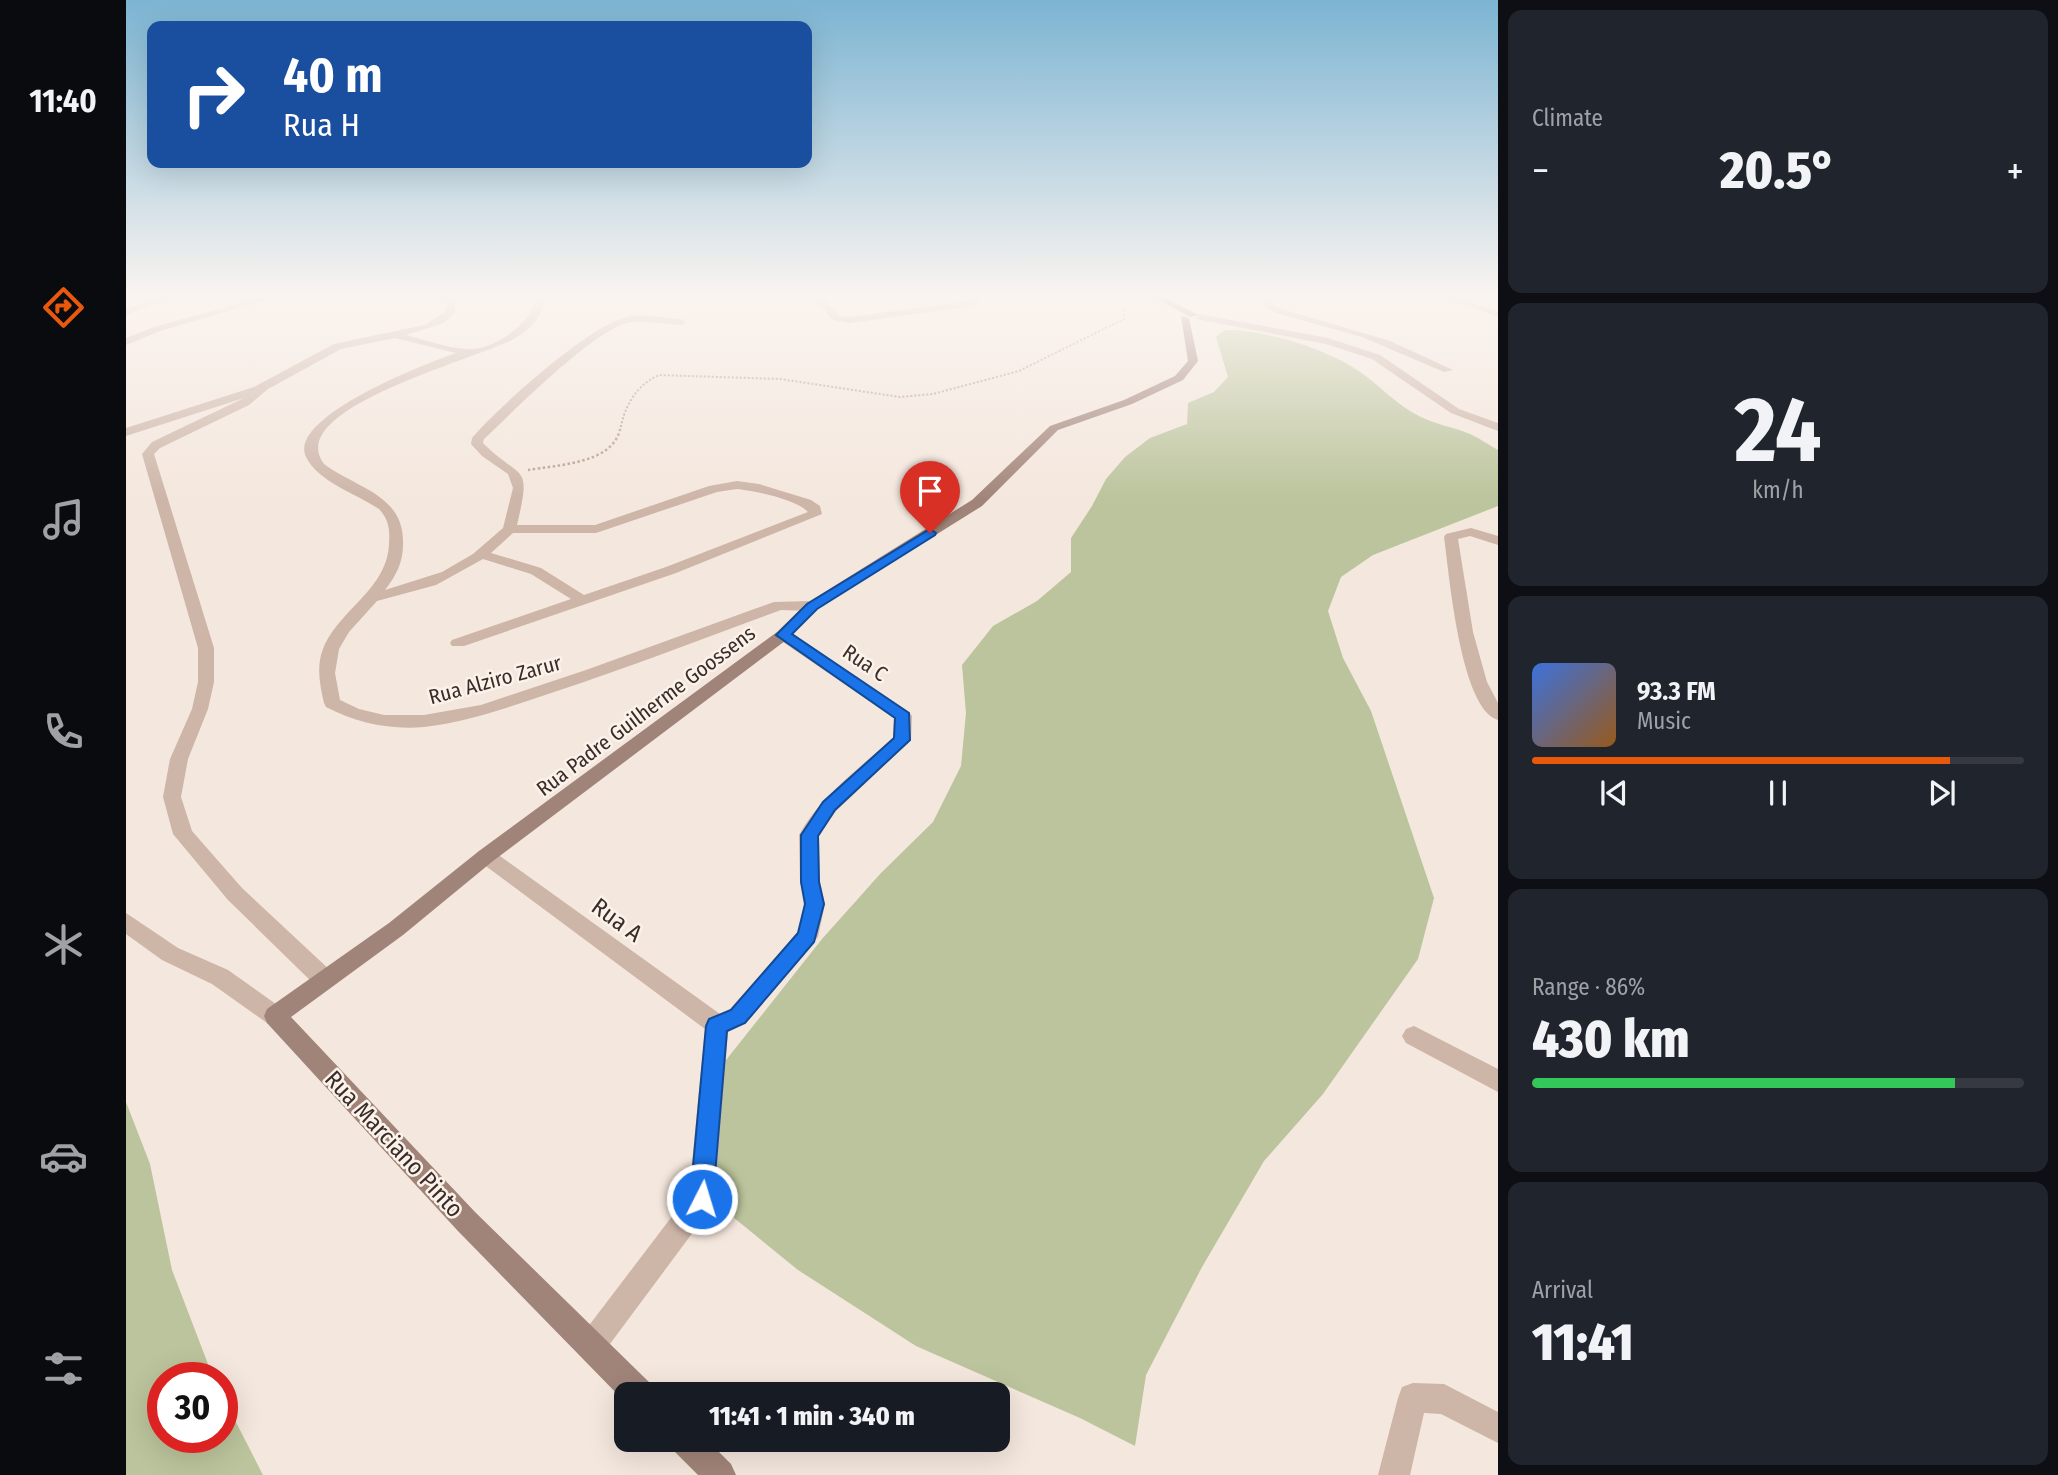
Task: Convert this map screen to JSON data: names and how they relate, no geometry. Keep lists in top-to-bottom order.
{
  "streets": {
    "street": [
      "Rua C",
      "Rua Alziro Zarur",
      "Rua Padre Guilherme Goossens",
      "Rua A",
      "Rua Marciano Pinto"
    ]
  },
  "crossings": [
    ["Rua C", "Rua Padre Guilherme Goossens"],
    ["Rua C", "Rua A"],
    ["Rua Alziro Zarur", "Rua Padre Guilherme Goossens"],
    ["Rua Padre Guilherme Goossens", "Rua A"],
    ["Rua Padre Guilherme Goossens", "Rua Marciano Pinto"]
  ],
  "page": {
    "tabs": "11:40",
    "tile": [
      "Climate",
      ["24", "km/h"],
      ["Range · 86%", "430 km"],
      ["Arrival", "11:41"]
    ],
    "turn": ["40 m", "Rua H"],
    "heat": ["−", "20.5°", "+"],
    "song": ["93.3 FM", "Music"],
    "limit": "30",
    "trip": "11:41 · 1 min · 340 m"
  }
}
